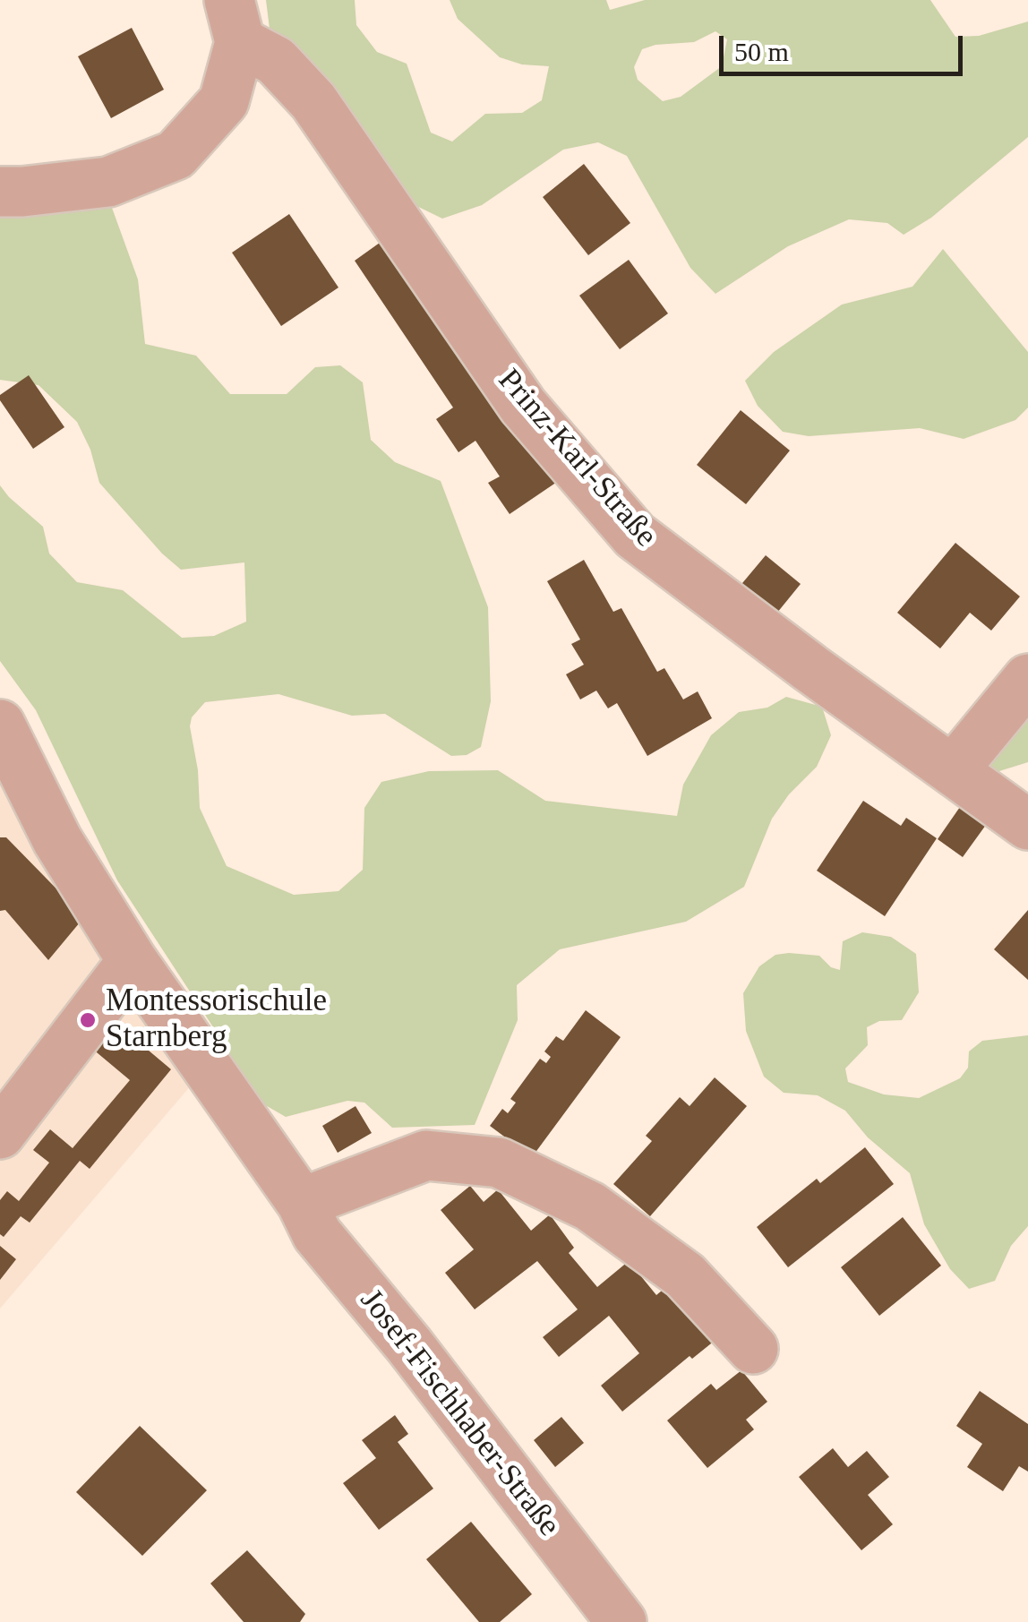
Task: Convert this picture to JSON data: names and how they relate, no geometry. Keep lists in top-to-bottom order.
{
  "streets": {
    "street": ["Prinz-Karl-Straße", "Josef-Fischhaber-Straße"]
  },
  "places": ["Montessorischule Starnberg"],
  "scale_bar": "50 m"
}
